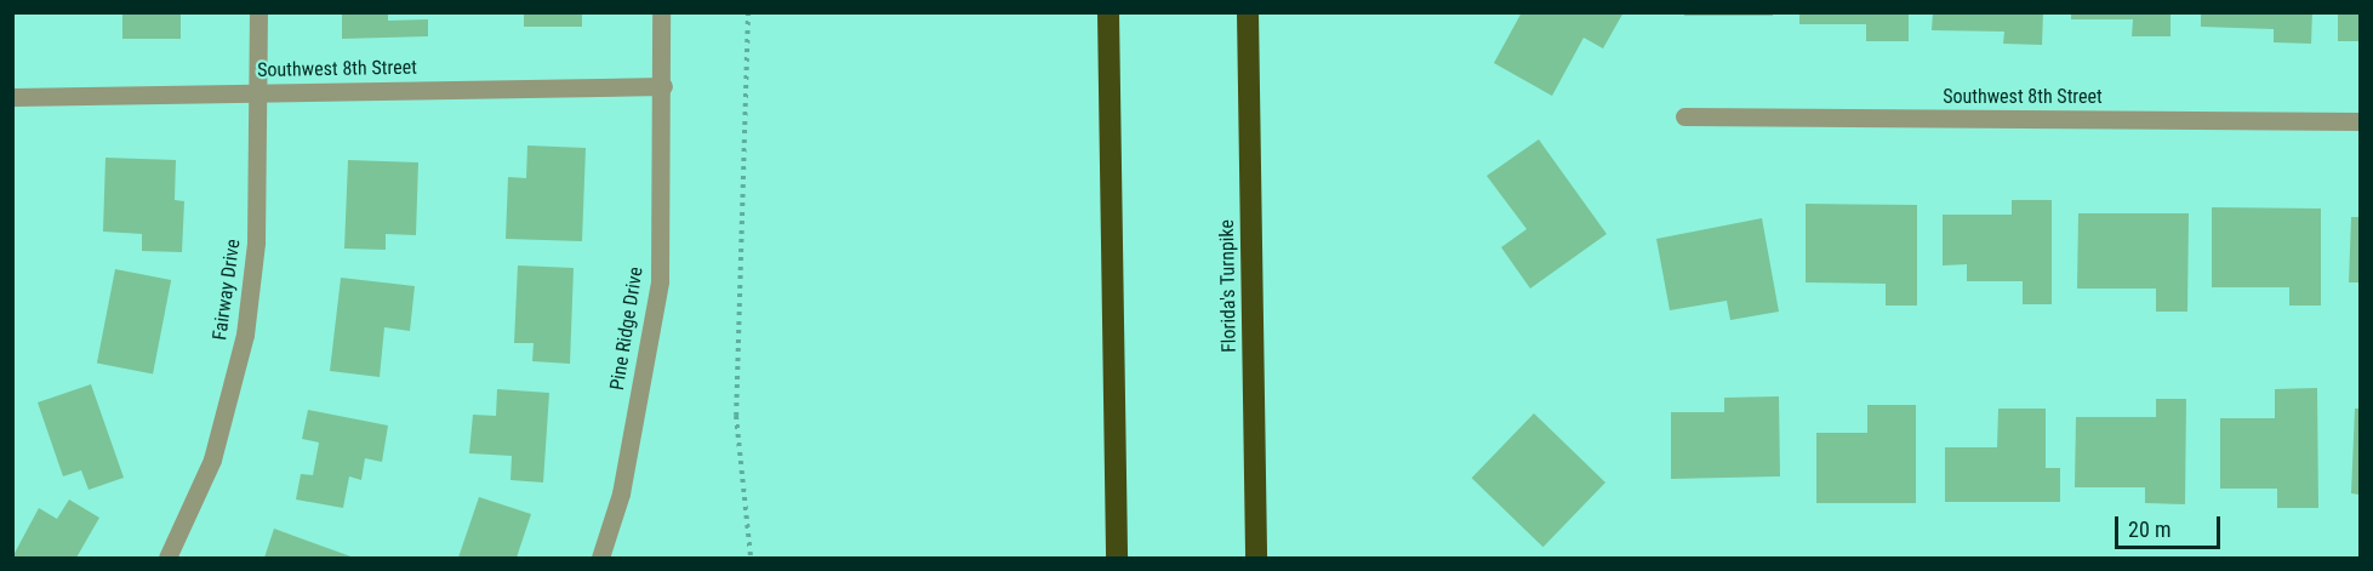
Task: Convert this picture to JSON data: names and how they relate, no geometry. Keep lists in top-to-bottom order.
{
  "streets": {
    "highway": ["Florida's Turnpike"],
    "street": ["Southwest 8th Street", "Fairway Drive", "Pine Ridge Drive"]
  },
  "crossings": [
    ["Southwest 8th Street", "Fairway Drive"],
    ["Southwest 8th Street", "Pine Ridge Drive"]
  ],
  "scale_bar": "20 m"
}
